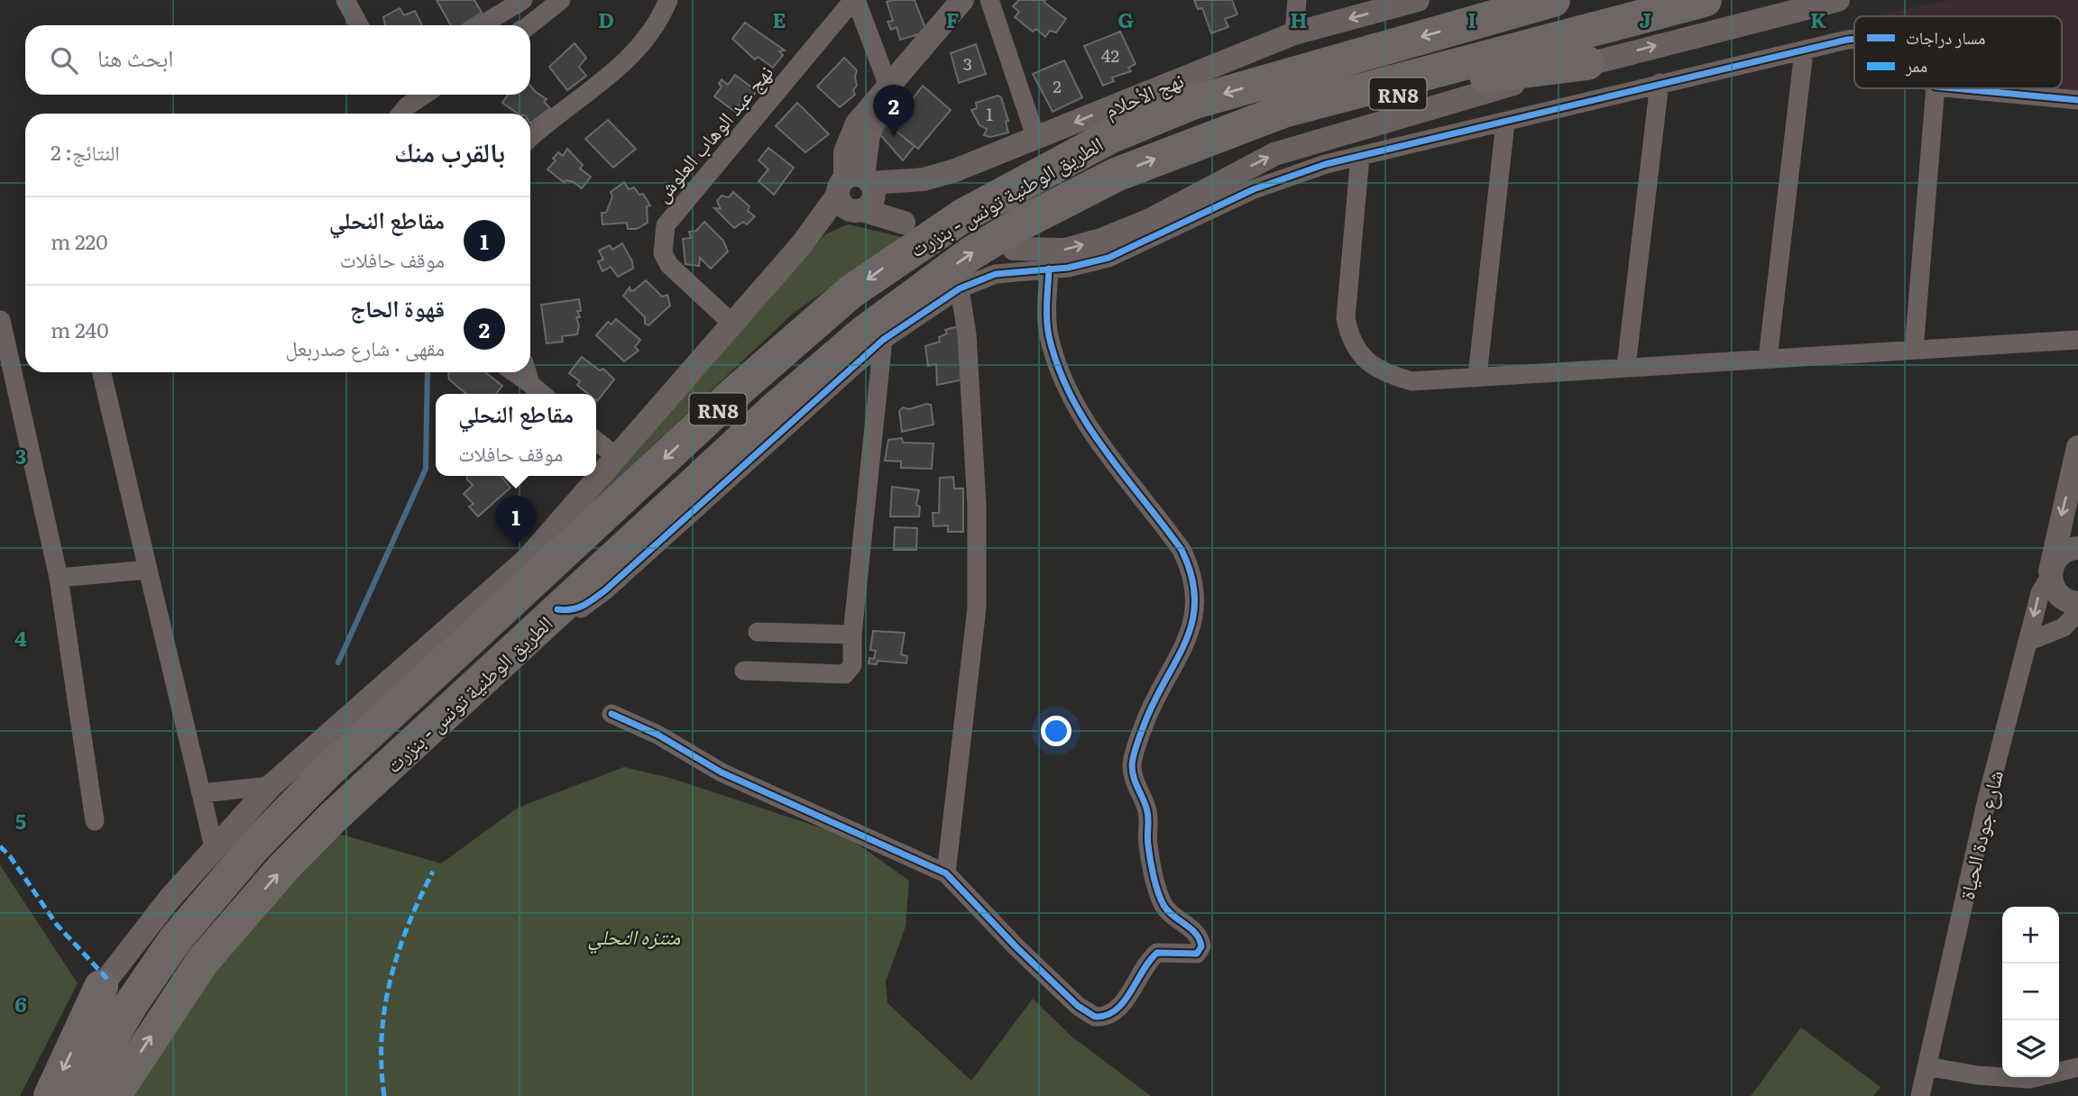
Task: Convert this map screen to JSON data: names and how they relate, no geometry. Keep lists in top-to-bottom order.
{
  "streets": {
    "highway": ["RN8", "الطريق الوطنية تونس - بنزرت"],
    "street": ["نهج الأحلام", "نهج عبد الوهاب العلوش", "شارع جودة الحياة"]
  },
  "crossings": [
    ["RN8", "الطريق الوطنية تونس - بنزرت"]
  ],
  "parks": ["منتزه النحلي"],
  "house_numbers": [
    "42",
    "3",
    "2",
    "1"
  ],
  "legend": ["مسار دراجات", "ممر"],
  "page": {
    "search": "ابحث هنا",
    "pins": ["2", "1"],
    "heading": ["بالقرب منك", "النتائج: 2"],
    "list": [
      {
        "mark": "1",
        "name": "مقاطع النحلي",
        "note": "موقف حافلات",
        "value": "220 m"
      },
      {
        "mark": "2",
        "name": "قهوة الحاج",
        "note": "مقهى · شارع صدربعل",
        "value": "240 m"
      }
    ],
    "popup": ["مقاطع النحلي", "موقف حافلات"],
    "map_buttons": ["+", "−"]
  },
  "grid": {
    "columns": [
      "D",
      "E",
      "F",
      "G",
      "H",
      "I",
      "J",
      "K"
    ],
    "rows": [
      "3",
      "4",
      "5",
      "6"
    ]
  }
}
